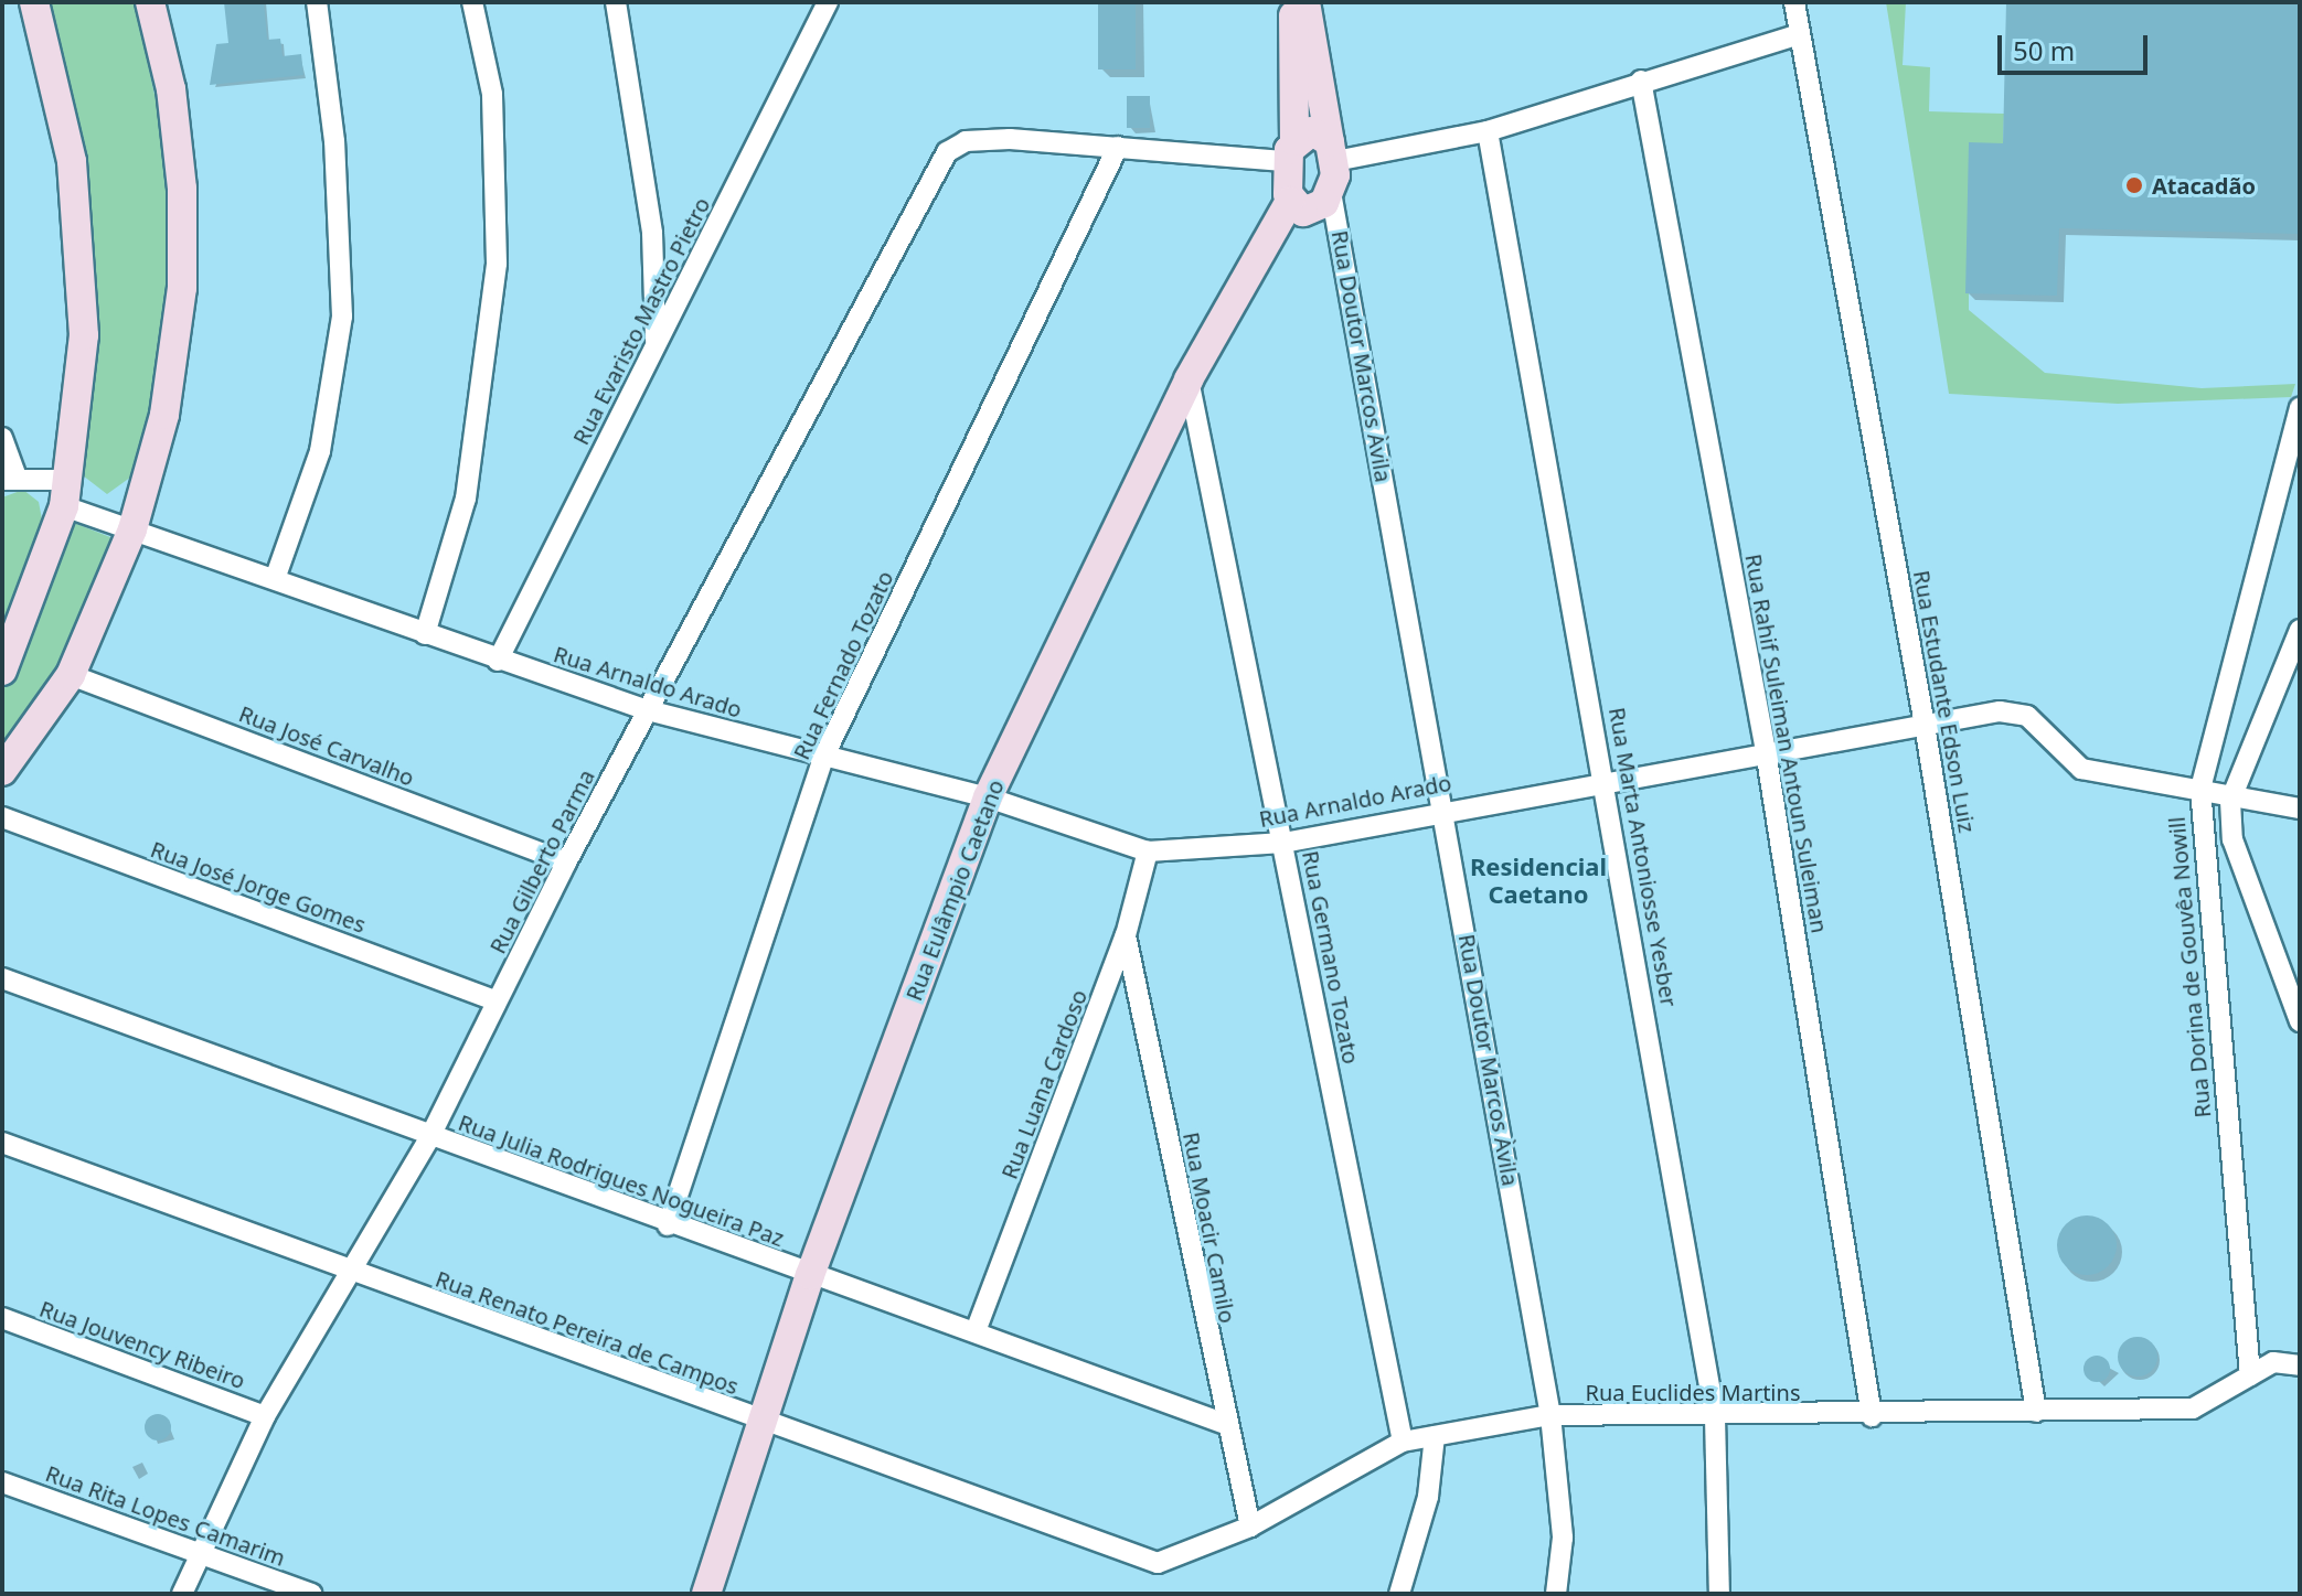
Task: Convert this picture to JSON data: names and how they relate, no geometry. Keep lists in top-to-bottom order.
{
  "streets": {
    "street": [
      "Rua Evaristo Mastro Pietro",
      "Rua Doutor Marcos Àvila",
      "Rua Fernado Tozato",
      "Rua Arnaldo Arado",
      "Rua Estudante Edson Luiz",
      "Rua Rahif Suleiman Antoun Suleiman",
      "Rua José Carvalho",
      "Rua Marta Antoniosse Yesber",
      "Rua Gilberto Parma",
      "Rua José Jorge Gomes",
      "Rua Eulâmpio Caetano",
      "Rua Germano Tozato",
      "Rua Dorina de Gouvêa Nowill",
      "Rua Luana Cardoso",
      "Rua Julia Rodrigues Nogueira Paz",
      "Rua Moacir Camilo",
      "Rua Renato Pereira de Campos",
      "Rua Jouvency Ribeiro",
      "Rua Euclides Martins",
      "Rua Rita Lopes Camarim"
    ]
  },
  "crossings": [
    ["Rua Evaristo Mastro Pietro", "Rua Arnaldo Arado"],
    ["Rua Doutor Marcos Àvila", "Rua Arnaldo Arado"],
    ["Rua Doutor Marcos Àvila", "Rua Eulâmpio Caetano"],
    ["Rua Doutor Marcos Àvila", "Rua Euclides Martins"],
    ["Rua Fernado Tozato", "Rua Arnaldo Arado"],
    ["Rua Fernado Tozato", "Rua Gilberto Parma"],
    ["Rua Fernado Tozato", "Rua Julia Rodrigues Nogueira Paz"],
    ["Rua Arnaldo Arado", "Rua Estudante Edson Luiz"],
    ["Rua Arnaldo Arado", "Rua Rahif Suleiman Antoun Suleiman"],
    ["Rua Arnaldo Arado", "Rua Marta Antoniosse Yesber"],
    ["Rua Arnaldo Arado", "Rua Gilberto Parma"],
    ["Rua Arnaldo Arado", "Rua Eulâmpio Caetano"],
    ["Rua Arnaldo Arado", "Rua Germano Tozato"],
    ["Rua Arnaldo Arado", "Rua Dorina de Gouvêa Nowill"],
    ["Rua Arnaldo Arado", "Rua Luana Cardoso"],
    ["Rua Estudante Edson Luiz", "Rua Euclides Martins"],
    ["Rua Rahif Suleiman Antoun Suleiman", "Rua Euclides Martins"],
    ["Rua José Carvalho", "Rua Gilberto Parma"],
    ["Rua Marta Antoniosse Yesber", "Rua Euclides Martins"],
    ["Rua Gilberto Parma", "Rua José Jorge Gomes"],
    ["Rua Gilberto Parma", "Rua Julia Rodrigues Nogueira Paz"],
    ["Rua Gilberto Parma", "Rua Renato Pereira de Campos"],
    ["Rua Gilberto Parma", "Rua Jouvency Ribeiro"],
    ["Rua Gilberto Parma", "Rua Rita Lopes Camarim"],
    ["Rua Eulâmpio Caetano", "Rua Germano Tozato"],
    ["Rua Eulâmpio Caetano", "Rua Julia Rodrigues Nogueira Paz"],
    ["Rua Eulâmpio Caetano", "Rua Renato Pereira de Campos"],
    ["Rua Germano Tozato", "Rua Euclides Martins"],
    ["Rua Dorina de Gouvêa Nowill", "Rua Euclides Martins"],
    ["Rua Luana Cardoso", "Rua Julia Rodrigues Nogueira Paz"],
    ["Rua Luana Cardoso", "Rua Moacir Camilo"],
    ["Rua Julia Rodrigues Nogueira Paz", "Rua Moacir Camilo"],
    ["Rua Moacir Camilo", "Rua Euclides Martins"],
    ["Rua Renato Pereira de Campos", "Rua Euclides Martins"]
  ],
  "districts": ["Residencial Caetano"],
  "places": ["Atacadão"],
  "scale_bar": "50 m"
}
